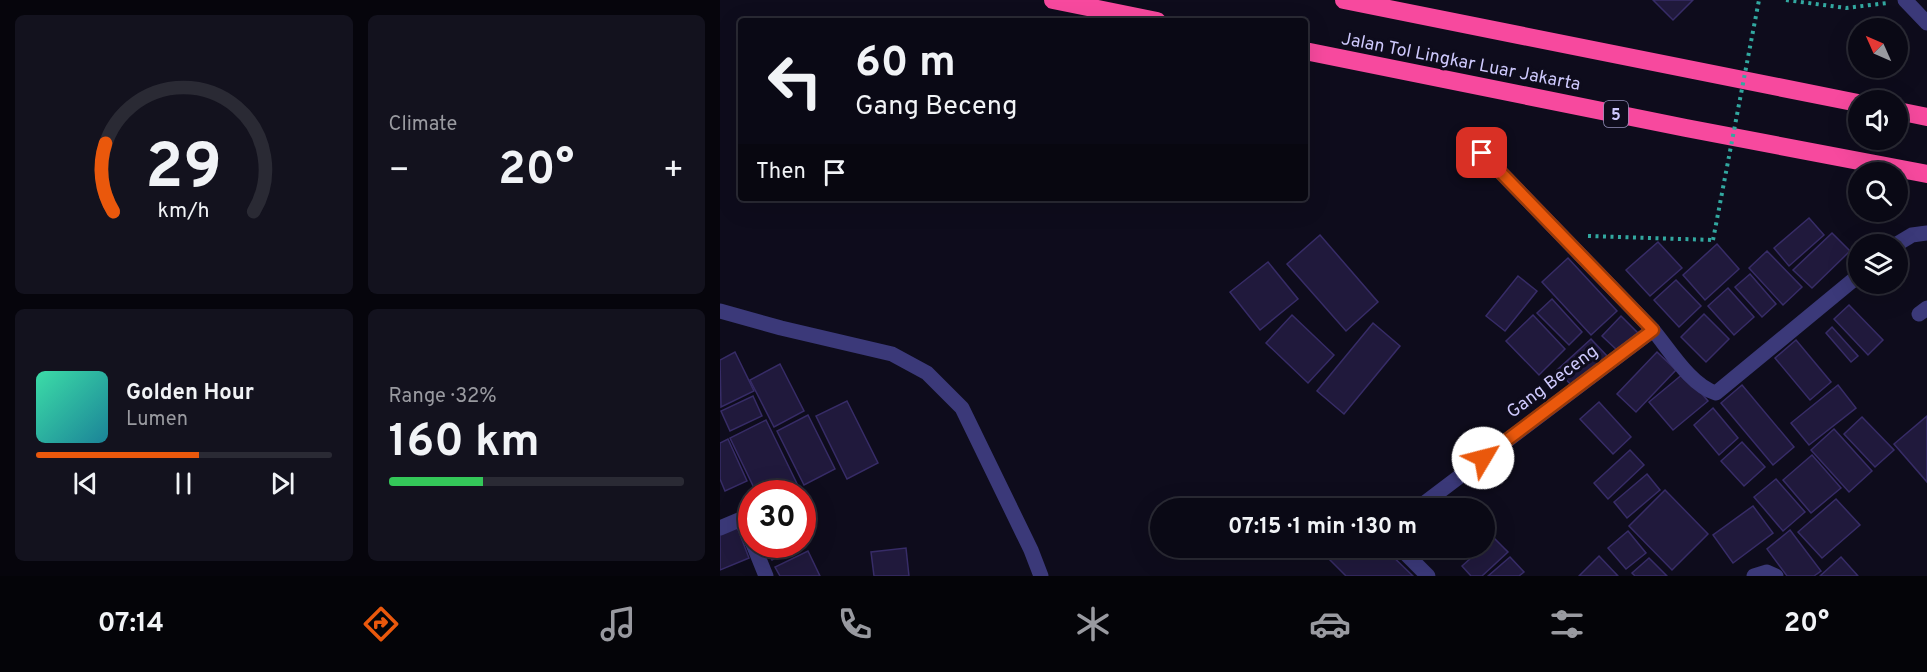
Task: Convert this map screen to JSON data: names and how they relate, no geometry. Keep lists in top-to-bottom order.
{
  "streets": {
    "highway": ["Jalan Tol Lingkar Luar Jakarta", "5"],
    "street": ["Gang Beceng"]
  },
  "north": "top left",
  "page": {
    "tile": [
      "Climate",
      ["Range · 32%", "160 km"]
    ],
    "turn": ["60 m", "Gang Beceng"],
    "then": "Then",
    "heat": ["−", "20°", "+"],
    "song": ["Golden Hour", "Lumen"],
    "limit": "30",
    "trip": "07:15 · 1 min · 130 m",
    "tabs": ["07:14", "20°"],
    "gauge": ["29", "km/h"]
  }
}
